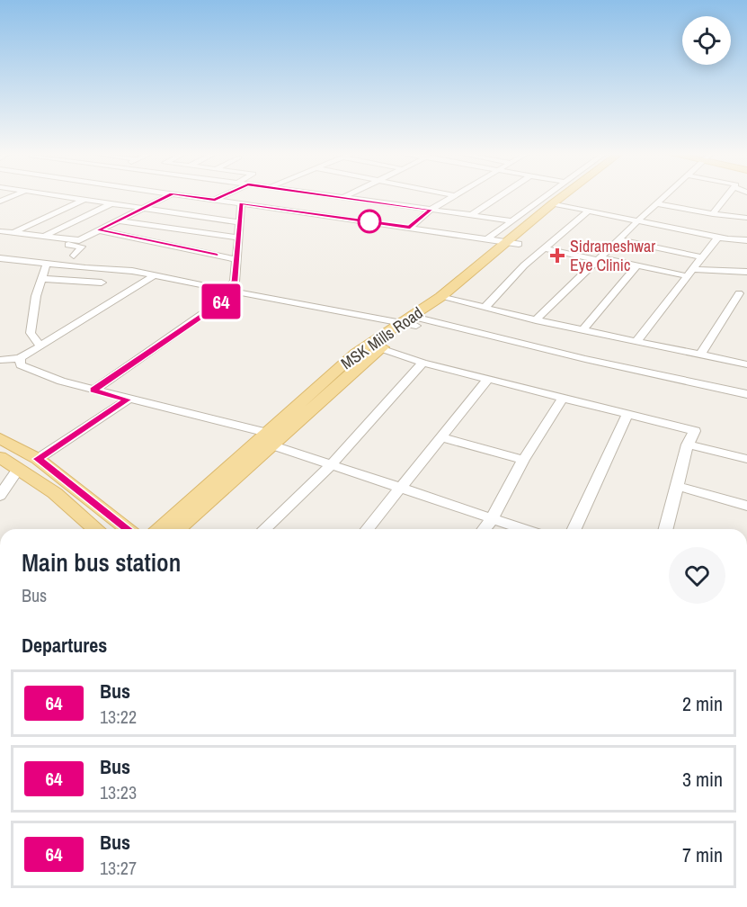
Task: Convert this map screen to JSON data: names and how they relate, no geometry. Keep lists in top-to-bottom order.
{
  "streets": {
    "main road": ["MSK Mills Road"]
  },
  "places": {
    "health": ["Sidrameshwar Eye Clinic"]
  },
  "lines": ["bus line 64"],
  "page": {
    "on_map": "64",
    "heading": [
      ["Main bus station", "Bus"],
      "Departures"
    ],
    "list": [
      {
        "mark": "64",
        "name": "Bus",
        "note": "13:22",
        "value": "2 min"
      },
      {
        "mark": "64",
        "name": "Bus",
        "note": "13:23",
        "value": "3 min"
      },
      {
        "mark": "64",
        "name": "Bus",
        "note": "13:27",
        "value": "7 min"
      }
    ]
  }
}
